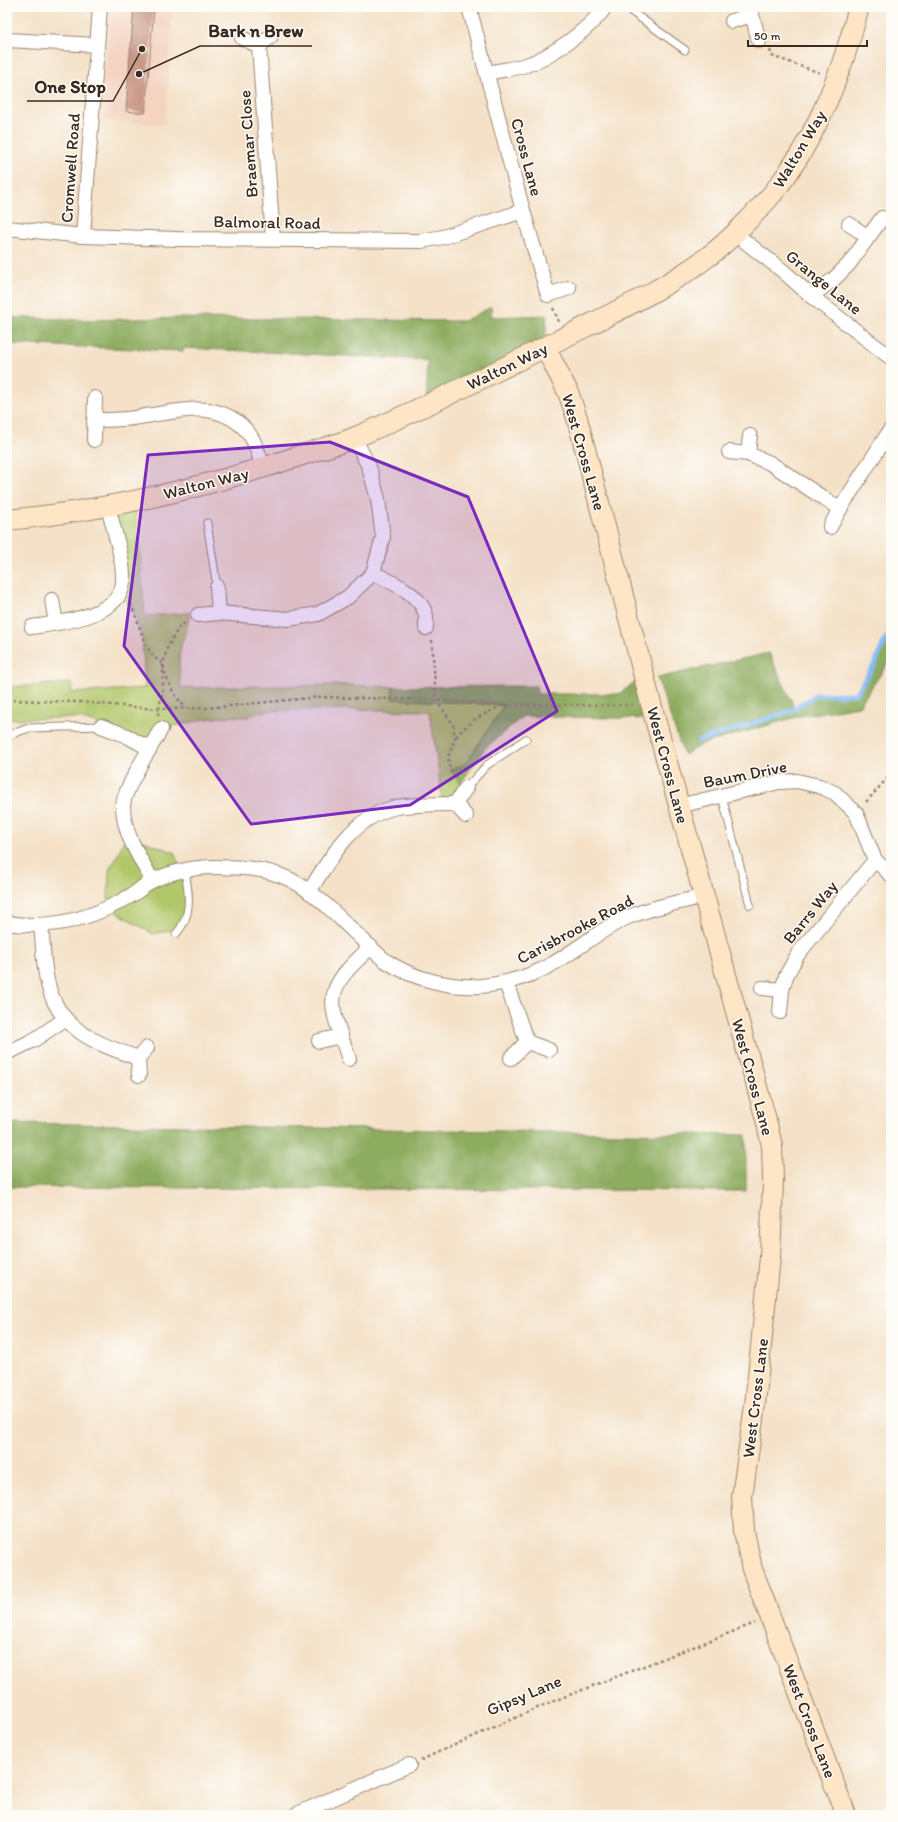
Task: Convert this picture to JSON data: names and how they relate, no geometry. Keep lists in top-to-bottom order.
{
  "streets": {
    "street": [
      "Braemar Close",
      "Walton Way",
      "Cross Lane",
      "Cromwell Road",
      "Balmoral Road",
      "Grange Lane",
      "West Cross Lane",
      "Baum Drive",
      "Barrs Way",
      "Carisbrooke Road"
    ],
    "path": ["Gipsy Lane"]
  },
  "crossings": [
    ["Braemar Close", "Balmoral Road"],
    ["Walton Way", "Grange Lane"],
    ["Walton Way", "West Cross Lane"],
    ["Cross Lane", "Balmoral Road"],
    ["Cromwell Road", "Balmoral Road"],
    ["West Cross Lane", "Baum Drive"],
    ["West Cross Lane", "Carisbrooke Road"],
    ["West Cross Lane", "Gipsy Lane"],
    ["Baum Drive", "Barrs Way"]
  ],
  "places": ["One Stop", "Bark n Brew"],
  "scale_bar": "50 m"
}
